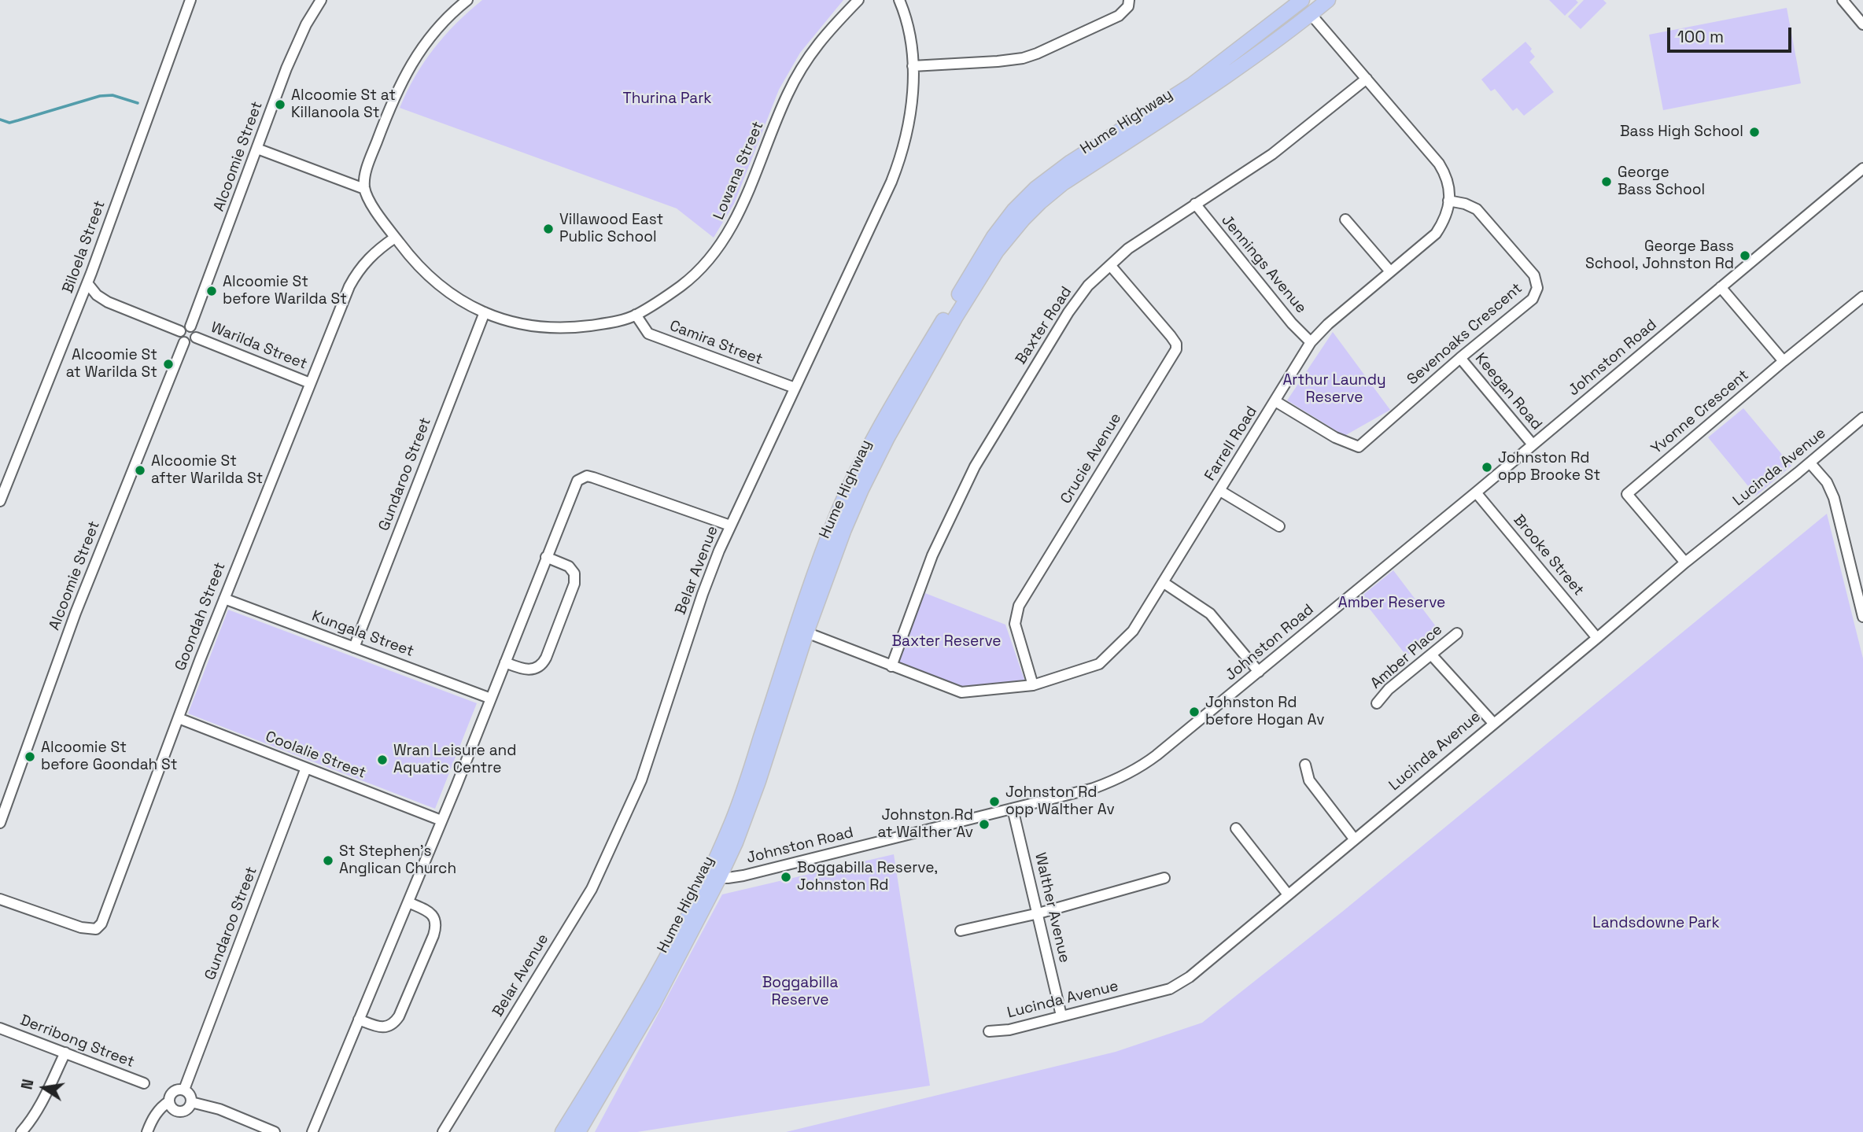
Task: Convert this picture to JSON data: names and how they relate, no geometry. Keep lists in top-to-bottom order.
{
  "streets": {
    "highway": ["Hume Highway"],
    "street": [
      "Alcoomie Street",
      "Lowana Street",
      "Biloela Street",
      "Jennings Avenue",
      "Baxter Road",
      "Sevenoaks Crescent",
      "Camira Street",
      "Warilda Street",
      "Johnston Road",
      "Keegan Road",
      "Yvonne Crescent",
      "Farrell Road",
      "Crucie Avenue",
      "Lucinda Avenue",
      "Gundaroo Street",
      "Brooke Street",
      "Belar Avenue",
      "Goondah Street",
      "Kungala Street",
      "Amber Place",
      "Coolalie Street",
      "Walther Avenue",
      "Derribong Street"
    ]
  },
  "crossings": [
    ["Hume Highway", "Johnston Road"],
    ["Hume Highway", "Farrell Road"],
    ["Alcoomie Street", "Warilda Street"],
    ["Lowana Street", "Camira Street"],
    ["Lowana Street", "Gundaroo Street"],
    ["Lowana Street", "Goondah Street"],
    ["Jennings Avenue", "Baxter Road"],
    ["Jennings Avenue", "Farrell Road"],
    ["Baxter Road", "Farrell Road"],
    ["Baxter Road", "Crucie Avenue"],
    ["Sevenoaks Crescent", "Keegan Road"],
    ["Sevenoaks Crescent", "Farrell Road"],
    ["Camira Street", "Belar Avenue"],
    ["Warilda Street", "Goondah Street"],
    ["Johnston Road", "Keegan Road"],
    ["Johnston Road", "Brooke Street"],
    ["Johnston Road", "Walther Avenue"],
    ["Yvonne Crescent", "Lucinda Avenue"],
    ["Farrell Road", "Crucie Avenue"],
    ["Lucinda Avenue", "Brooke Street"],
    ["Lucinda Avenue", "Walther Avenue"],
    ["Gundaroo Street", "Kungala Street"],
    ["Gundaroo Street", "Coolalie Street"],
    ["Goondah Street", "Kungala Street"],
    ["Goondah Street", "Coolalie Street"]
  ],
  "parks": [
    "Thurina Park",
    "Arthur Laundy Reserve",
    "Amber Reserve",
    "Baxter Reserve",
    "Landsdowne Park",
    "Boggabilla Reserve"
  ],
  "places": [
    "Alcoomie St at Killanoola St",
    "Bass High School",
    "George Bass School",
    "Villawood East Public School",
    "George Bass School, Johnston Rd",
    "Alcoomie St before Warilda St",
    "Alcoomie St at Warilda St",
    "Johnston Rd opp Brooke St",
    "Alcoomie St after Warilda St",
    "Johnston Rd before Hogan Av",
    "Alcoomie St before Goondah St",
    "Wran Leisure and Aquatic Centre",
    "Johnston Rd opp Walther Av",
    "Johnston Rd at Walther Av",
    "St Stephen's Anglican Church",
    "Boggabilla Reserve, Johnston Rd"
  ],
  "scale_bar": "100 m",
  "north": "left"
}
